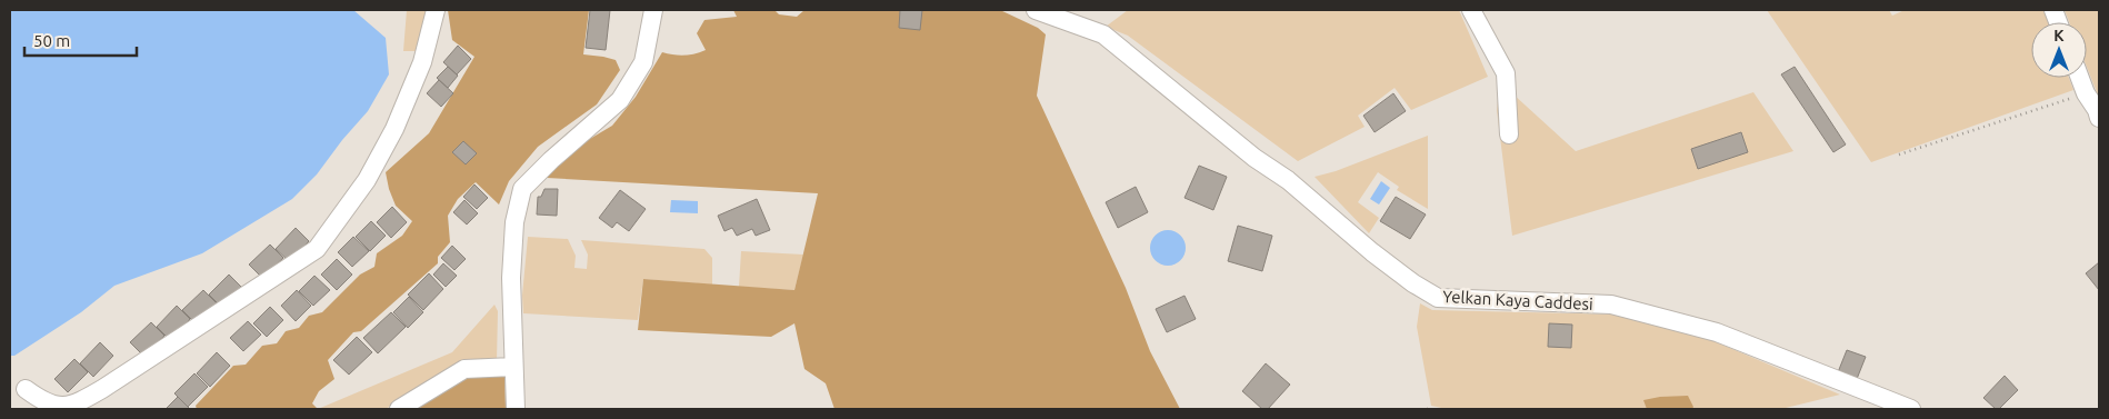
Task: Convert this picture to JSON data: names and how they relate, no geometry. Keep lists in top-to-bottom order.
{
  "streets": {
    "street": ["Yelkan Kaya Caddesi"]
  },
  "scale_bar": "50 m",
  "north": "top"
}
